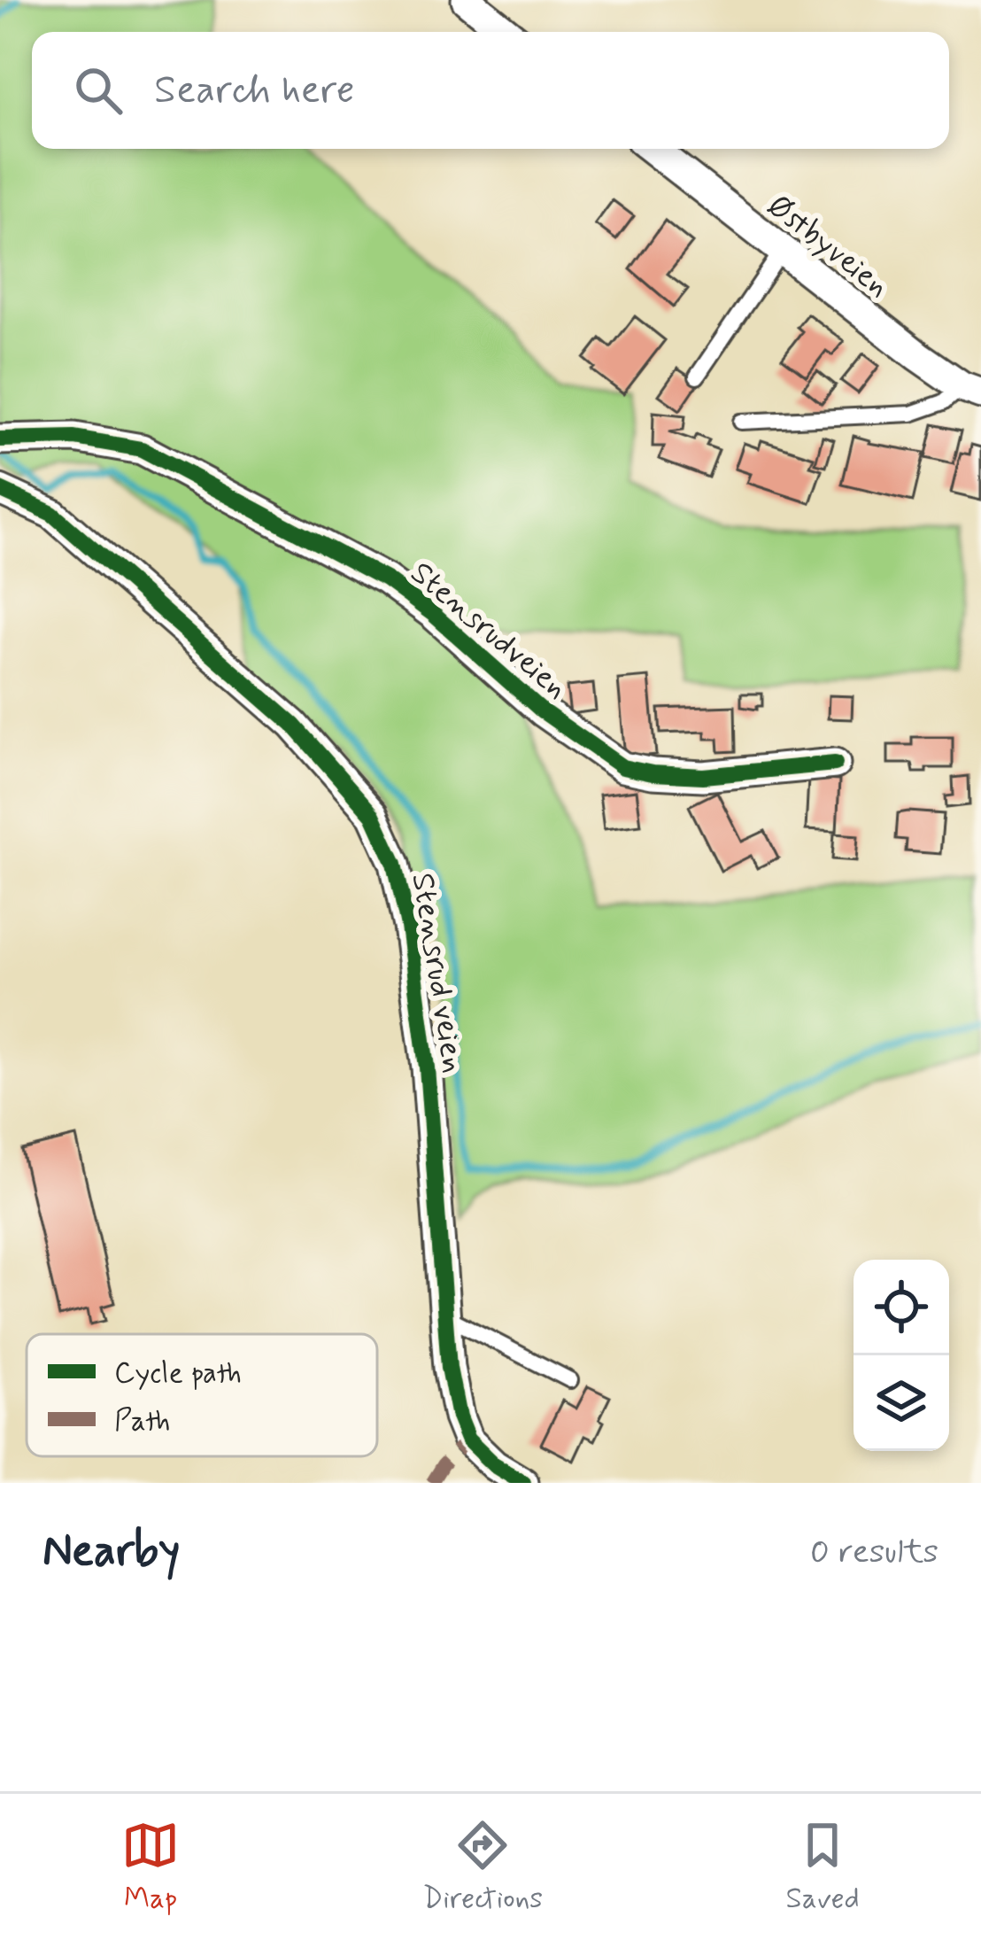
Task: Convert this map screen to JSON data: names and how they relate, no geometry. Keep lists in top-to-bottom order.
{
  "streets": {
    "street": ["Østbyveien", "Stensrudveien", "Stensrud veien"]
  },
  "legend": ["Cycle path", "Path"],
  "page": {
    "search": "Search here",
    "heading": ["Nearby", "0 results"],
    "nav": ["Map", "Directions", "Saved"]
  }
}
